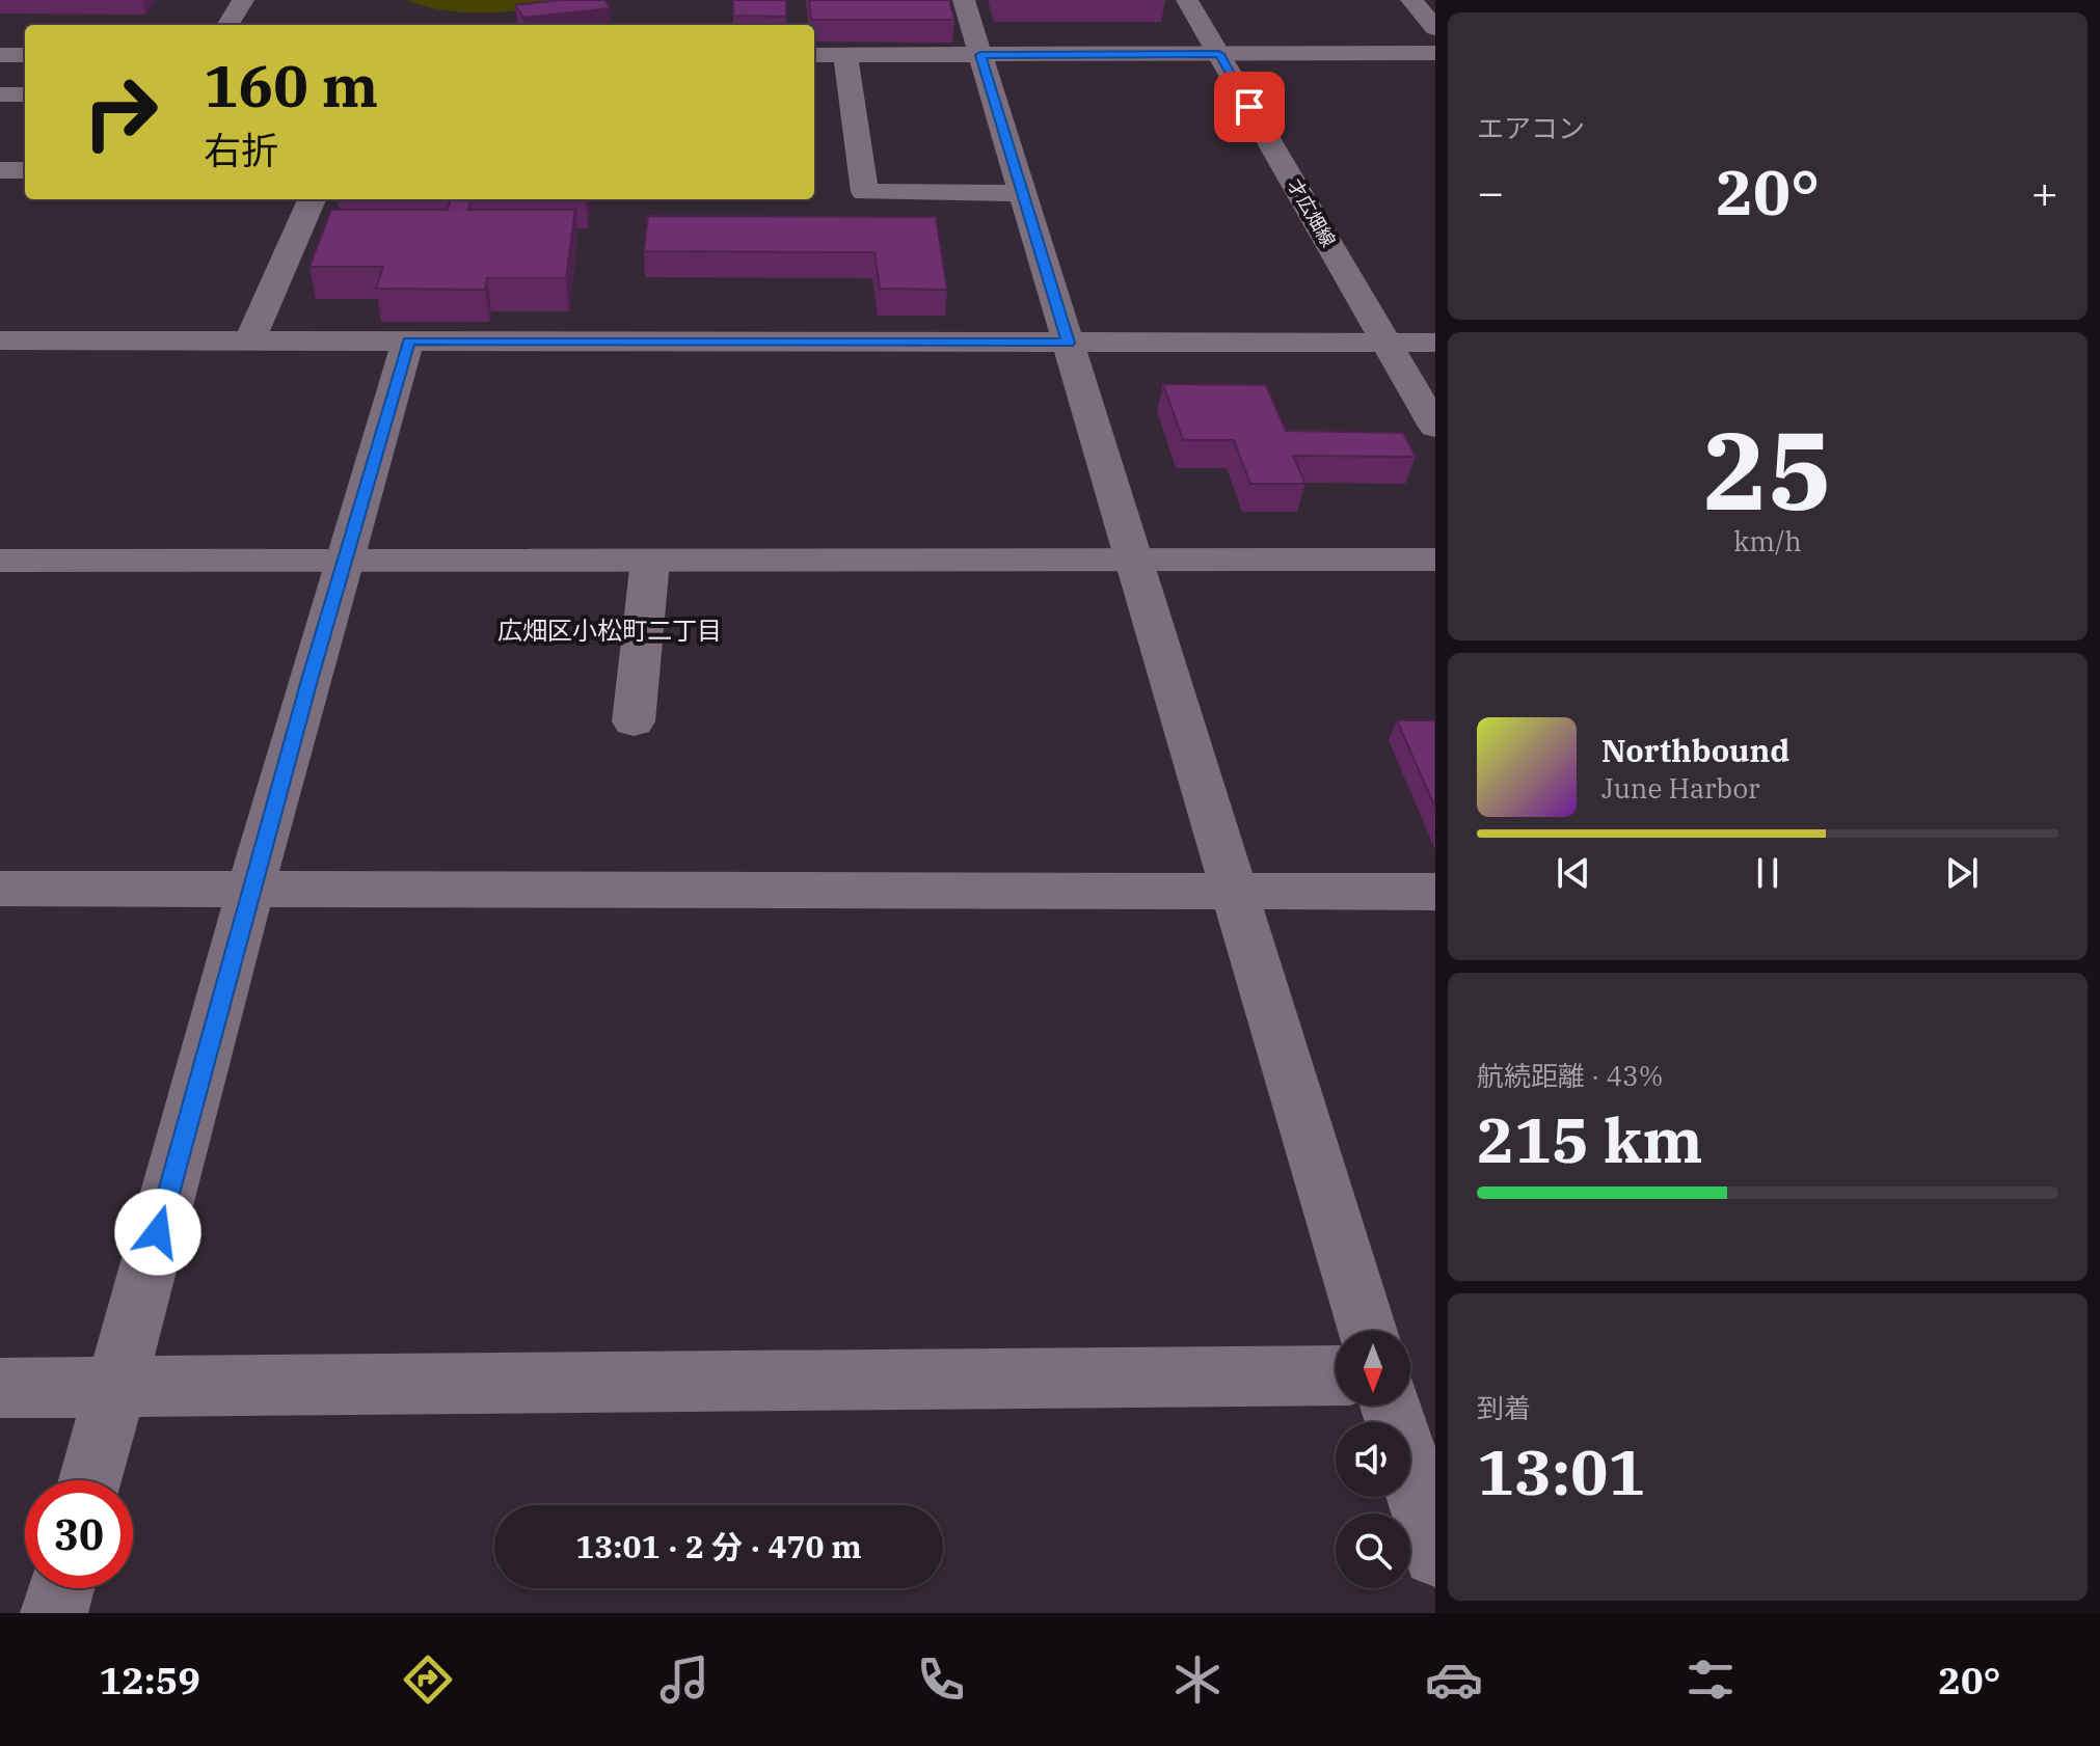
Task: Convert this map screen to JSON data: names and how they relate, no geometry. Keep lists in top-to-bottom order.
{
  "streets": {
    "street": ["才広畑線"]
  },
  "districts": ["広畑区小松町二丁目"],
  "north": "bottom",
  "page": {
    "tile": [
      "エアコン",
      ["25", "km/h"],
      ["航続距離 · 43%", "215 km"],
      ["到着", "13:01"]
    ],
    "turn": ["160 m", "右折"],
    "heat": ["−", "20°", "+"],
    "song": ["Northbound", "June Harbor"],
    "limit": "30",
    "trip": "13:01 · 2 分 · 470 m",
    "tabs": ["12:59", "20°"]
  }
}
